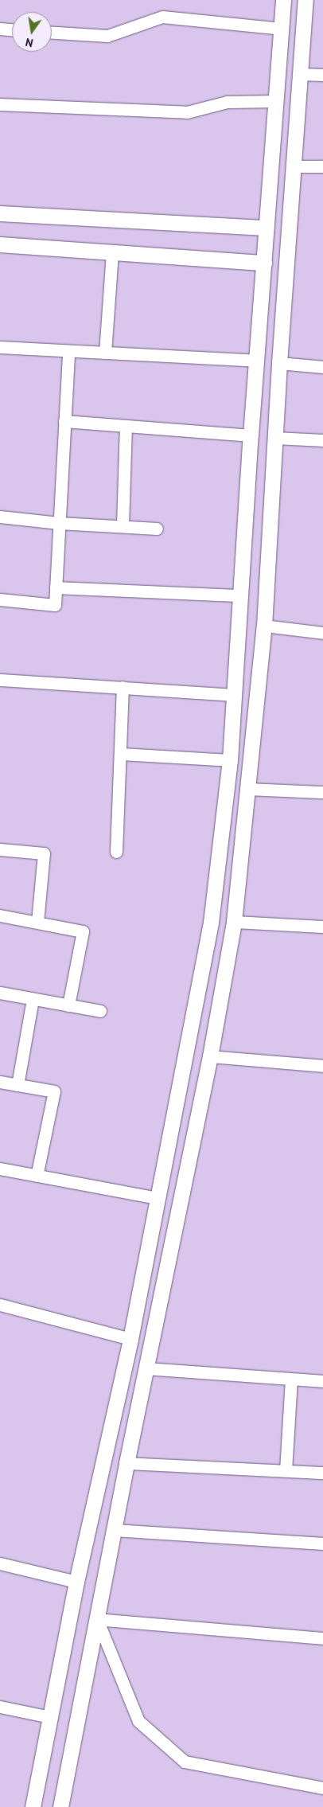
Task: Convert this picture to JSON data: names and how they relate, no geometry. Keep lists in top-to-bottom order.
{
  "north": "bottom"
}
